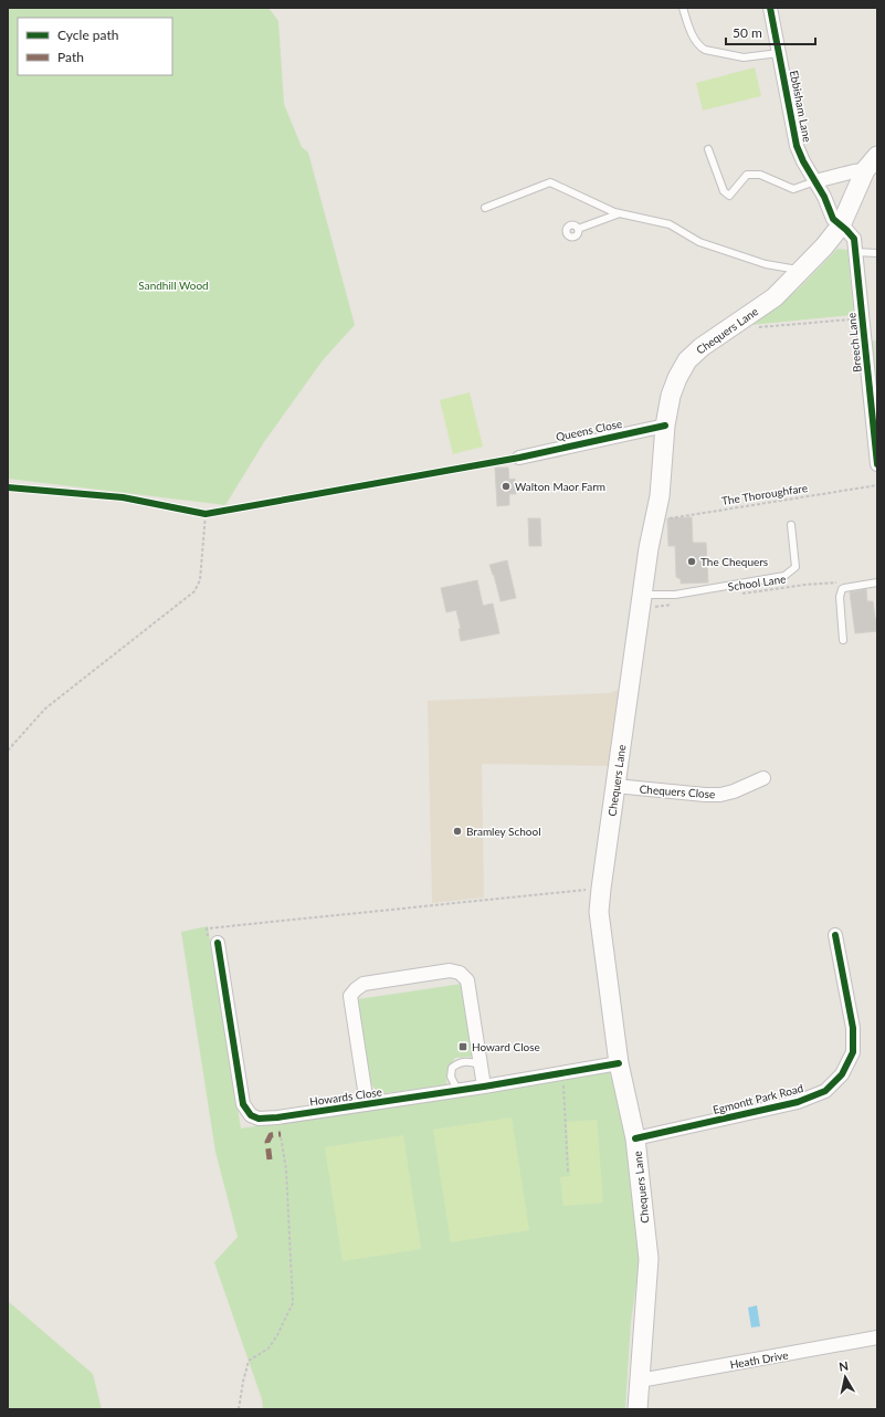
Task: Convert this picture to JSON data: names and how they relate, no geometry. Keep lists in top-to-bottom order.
{
  "streets": {
    "main road": ["Chequers Lane"],
    "street": [
      "Ebbisham Lane",
      "Breech Lane",
      "Queens Close",
      "Chequers Close",
      "Howards Close",
      "Egmontt Park Road",
      "Heath Drive"
    ],
    "path": ["The Thoroughfare", "School Lane"]
  },
  "crossings": [
    ["Ebbisham Lane", "Chequers Lane"],
    ["Ebbisham Lane", "Breech Lane"],
    ["Chequers Lane", "Breech Lane"],
    ["Chequers Lane", "Queens Close"],
    ["Chequers Lane", "The Thoroughfare"],
    ["Chequers Lane", "Chequers Close"],
    ["Chequers Lane", "Howards Close"],
    ["Chequers Lane", "Egmontt Park Road"],
    ["Chequers Lane", "Heath Drive"]
  ],
  "parks": ["Sandhill Wood"],
  "places": {
    "other": ["Walton Maor Farm", "The Chequers", "Bramley School"],
    "transit": ["Howard Close"]
  },
  "legend": ["Cycle path", "Path"],
  "scale_bar": "50 m",
  "north": "top"
}
